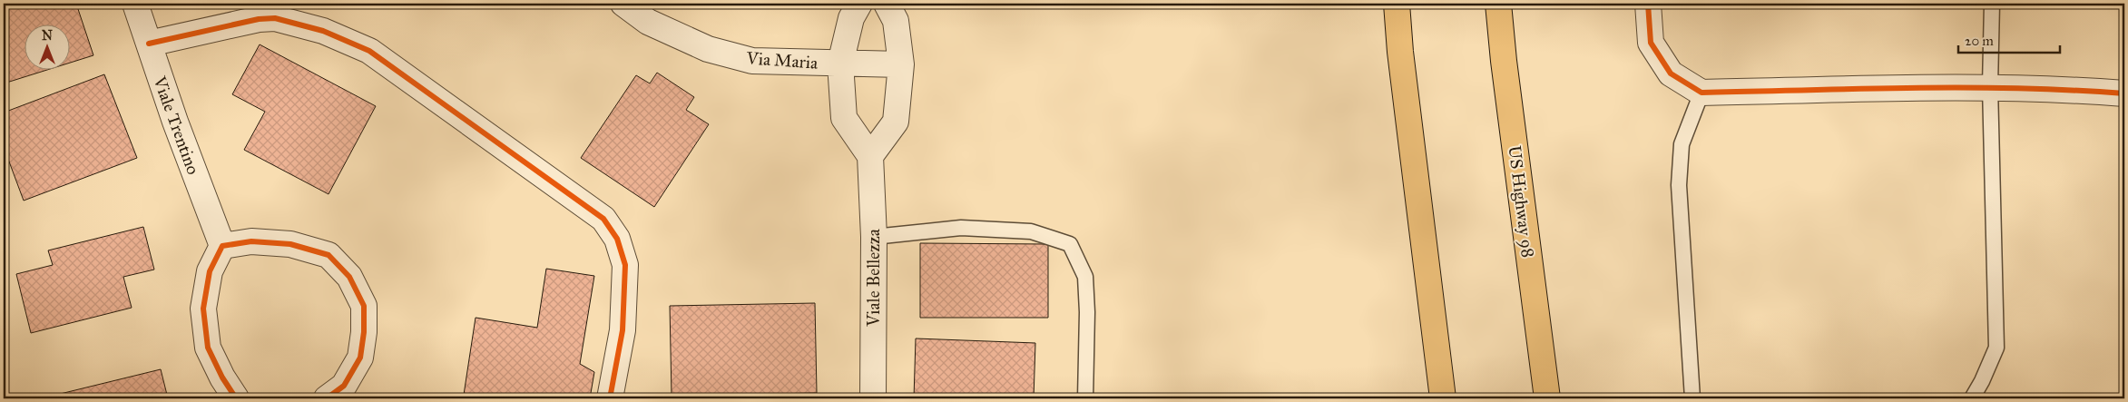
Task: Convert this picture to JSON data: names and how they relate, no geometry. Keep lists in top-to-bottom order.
{
  "streets": {
    "main road": ["US Highway 98"],
    "street": ["Via Maria", "Viale Trentino", "Viale Bellezza"]
  },
  "scale_bar": "20 m",
  "north": "top"
}
